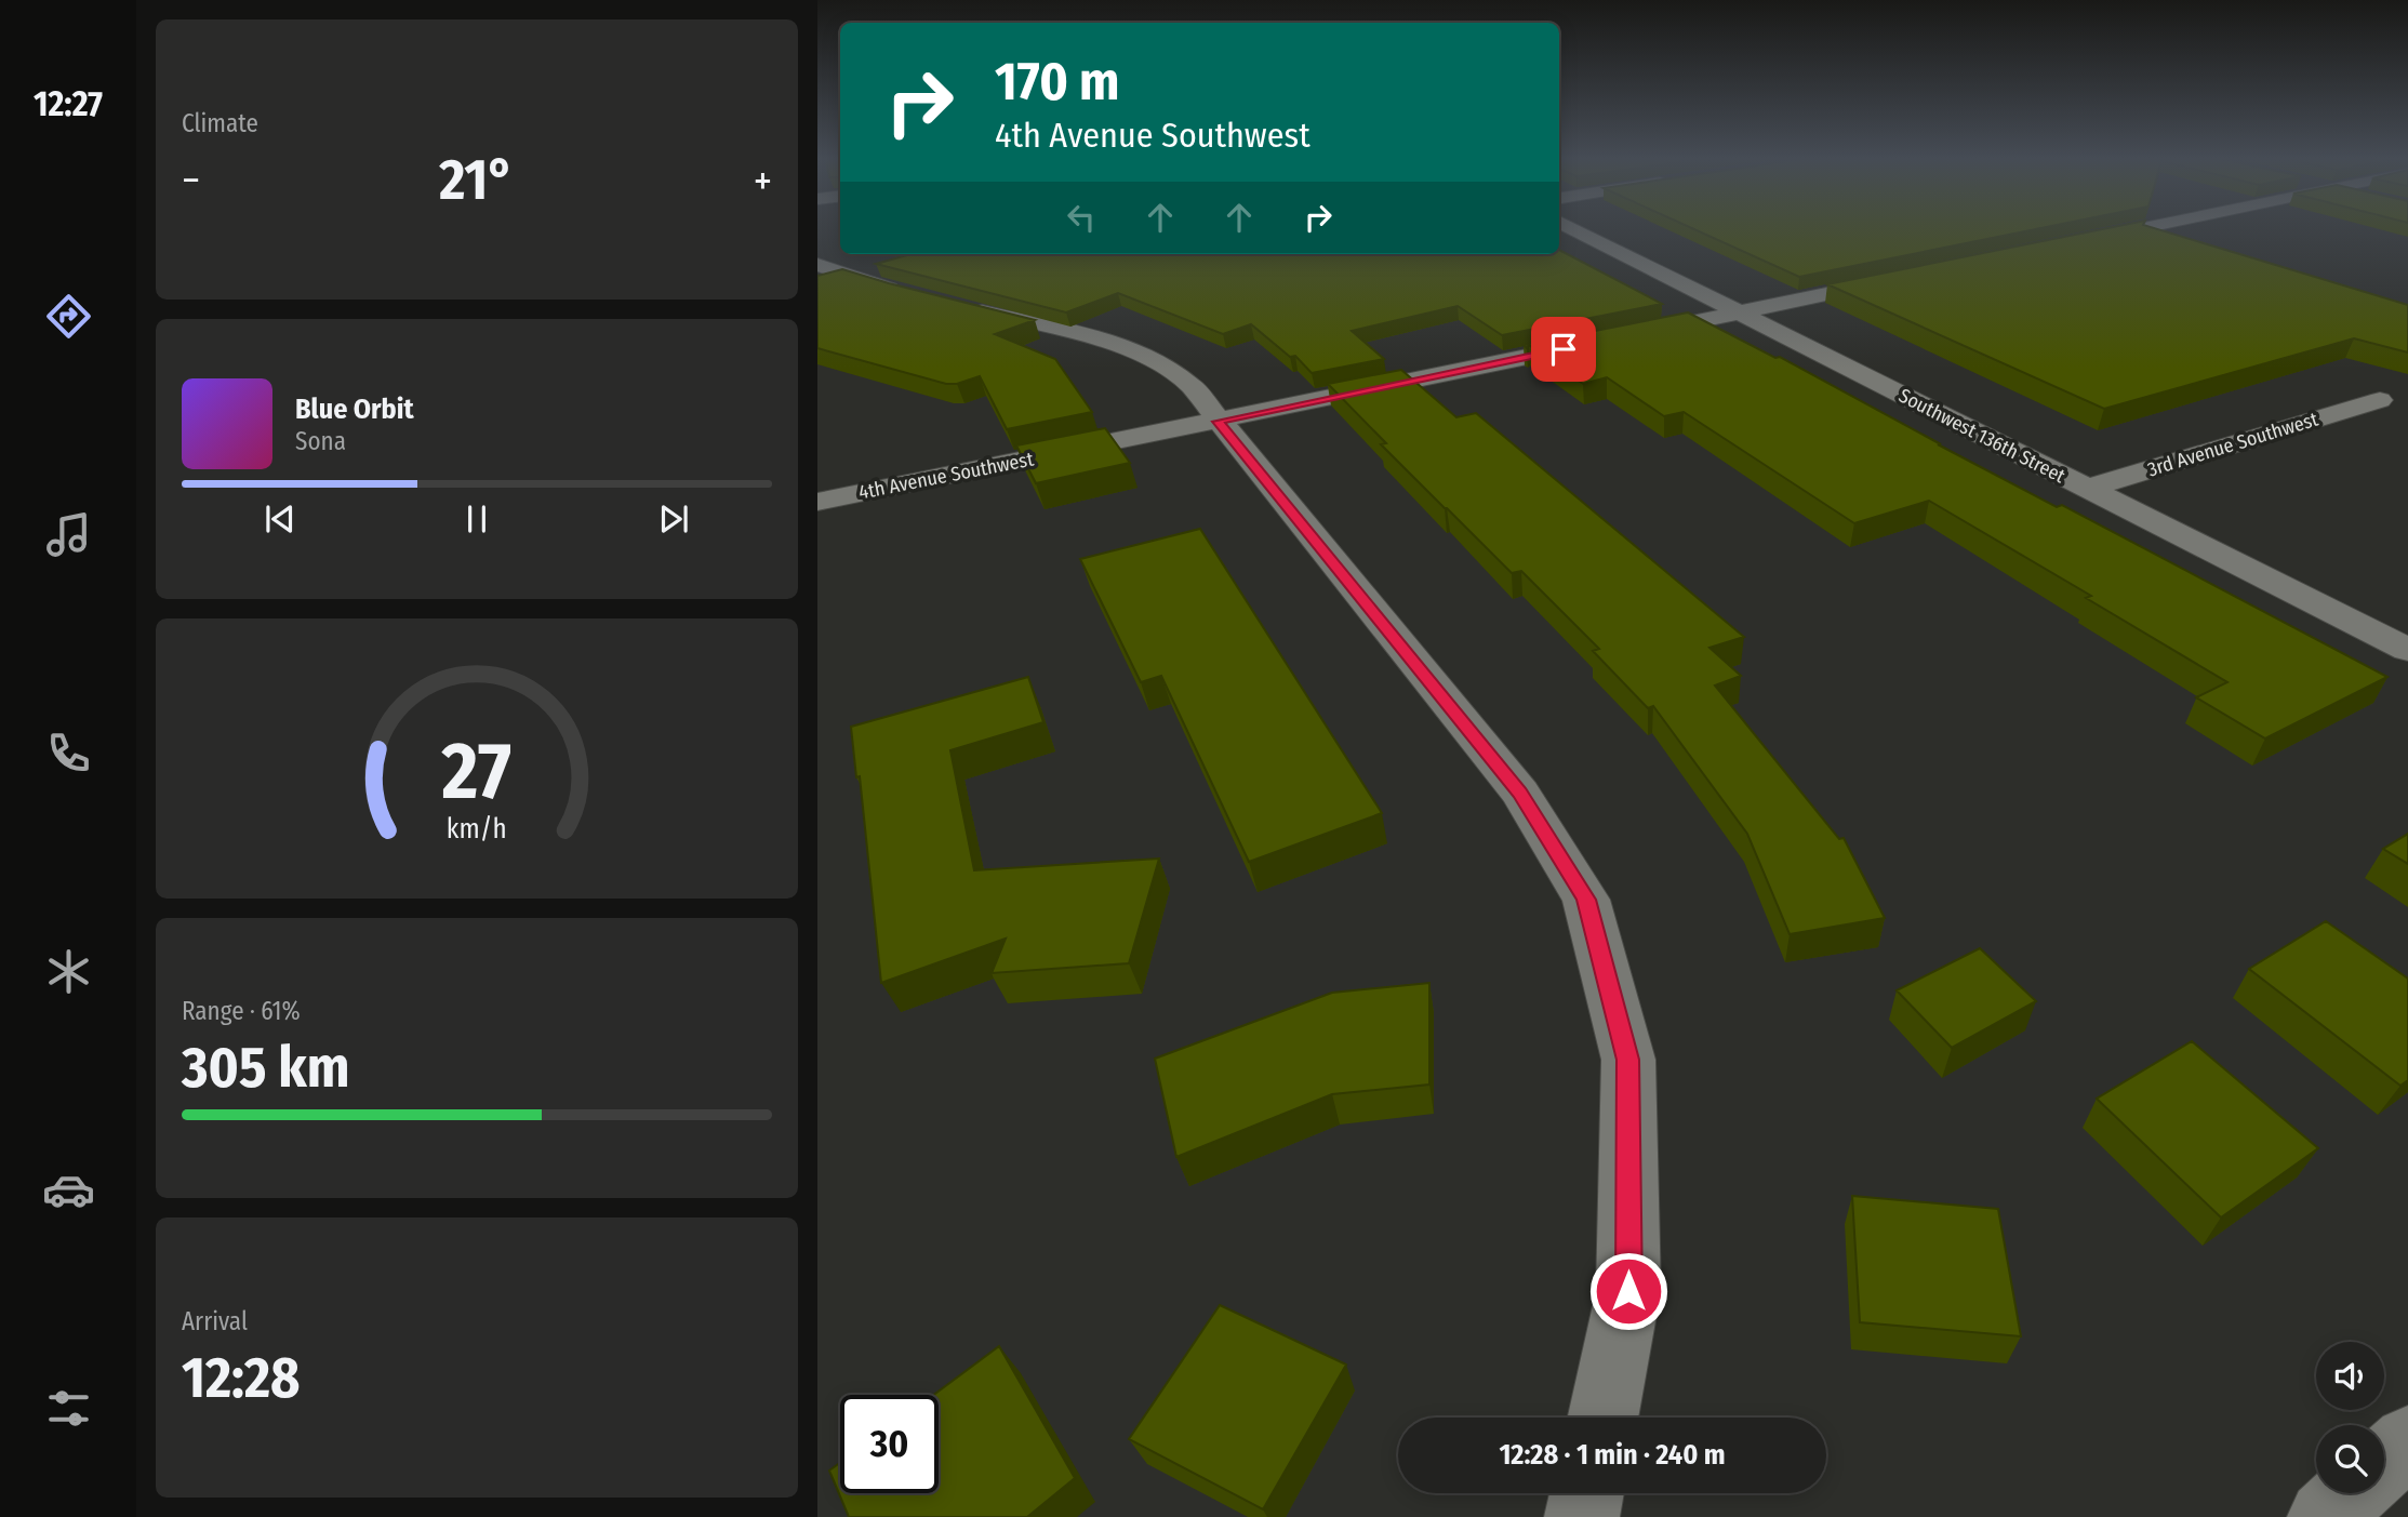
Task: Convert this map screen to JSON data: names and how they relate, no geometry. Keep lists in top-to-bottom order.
{
  "streets": {
    "street": ["Southwest 136th Street", "3rd Avenue Southwest", "4th Avenue Southwest"]
  },
  "crossings": [
    ["Southwest 136th Street", "3rd Avenue Southwest"],
    ["Southwest 136th Street", "4th Avenue Southwest"]
  ],
  "page": {
    "tabs": "12:27",
    "tile": [
      "Climate",
      ["Range · 61%", "305 km"],
      ["Arrival", "12:28"]
    ],
    "turn": ["170 m", "4th Avenue Southwest"],
    "heat": ["−", "21°", "+"],
    "song": ["Blue Orbit", "Sona"],
    "limit": "30",
    "trip": "12:28 · 1 min · 240 m",
    "gauge": ["27", "km/h"]
  }
}
